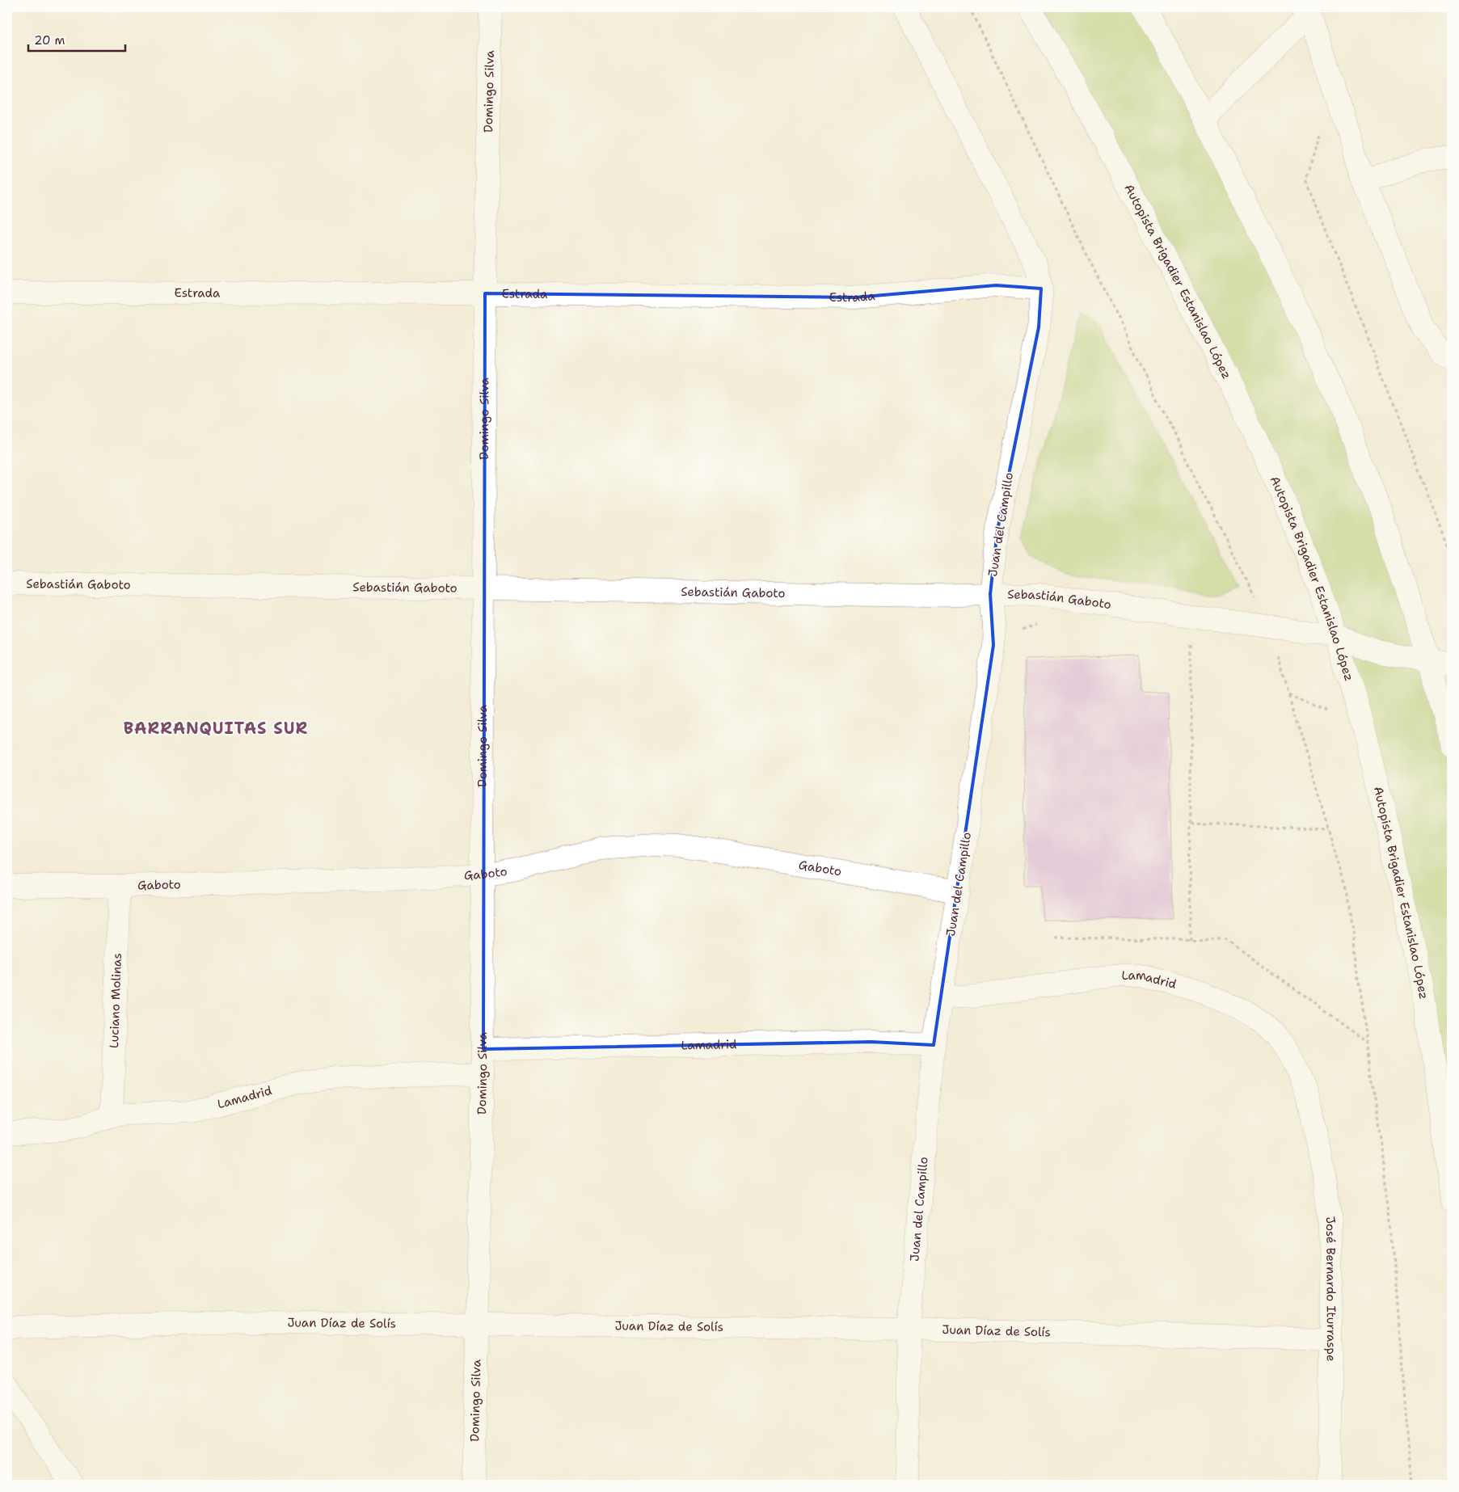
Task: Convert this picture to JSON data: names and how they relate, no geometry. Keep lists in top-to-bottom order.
{
  "streets": {
    "main road": [
      "Domingo Silva",
      "Autopista Brigadier Estanislao López",
      "Estrada",
      "Juan del Campillo",
      "Sebastián Gaboto",
      "Gaboto",
      "Lamadrid",
      "Luciano Molinas",
      "José Bernardo Iturraspe",
      "Juan Díaz de Solís"
    ]
  },
  "crossings": [
    ["Domingo Silva", "Estrada"],
    ["Domingo Silva", "Sebastián Gaboto"],
    ["Domingo Silva", "Gaboto"],
    ["Domingo Silva", "Lamadrid"],
    ["Domingo Silva", "Juan Díaz de Solís"],
    ["Autopista Brigadier Estanislao López", "Sebastián Gaboto"],
    ["Estrada", "Juan del Campillo"],
    ["Juan del Campillo", "Sebastián Gaboto"],
    ["Juan del Campillo", "Gaboto"],
    ["Juan del Campillo", "Lamadrid"],
    ["Juan del Campillo", "Juan Díaz de Solís"],
    ["Gaboto", "Luciano Molinas"],
    ["Lamadrid", "Luciano Molinas"],
    ["Lamadrid", "José Bernardo Iturraspe"],
    ["José Bernardo Iturraspe", "Juan Díaz de Solís"]
  ],
  "districts": ["BARRANQUITAS SUR"],
  "scale_bar": "20 m"
}
